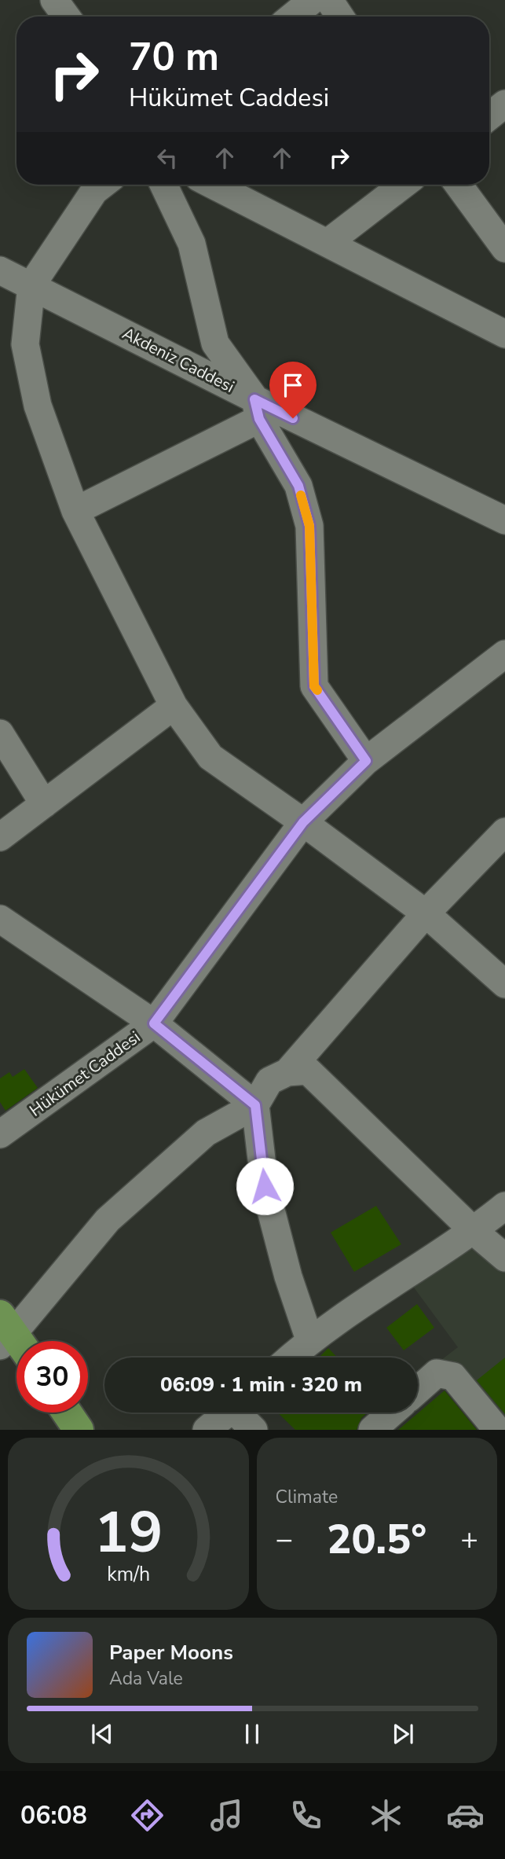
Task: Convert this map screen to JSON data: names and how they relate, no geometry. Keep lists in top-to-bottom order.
{
  "streets": {
    "street": ["Akdeniz Caddesi", "Hükümet Caddesi"]
  },
  "page": {
    "turn": ["70 m", "Hükümet Caddesi"],
    "limit": "30",
    "trip": "06:09 · 1 min · 320 m",
    "tile": "Climate",
    "heat": ["−", "20.5°", "+"],
    "song": ["Paper Moons", "Ada Vale"],
    "tabs": "06:08",
    "gauge": ["19", "km/h"]
  }
}
